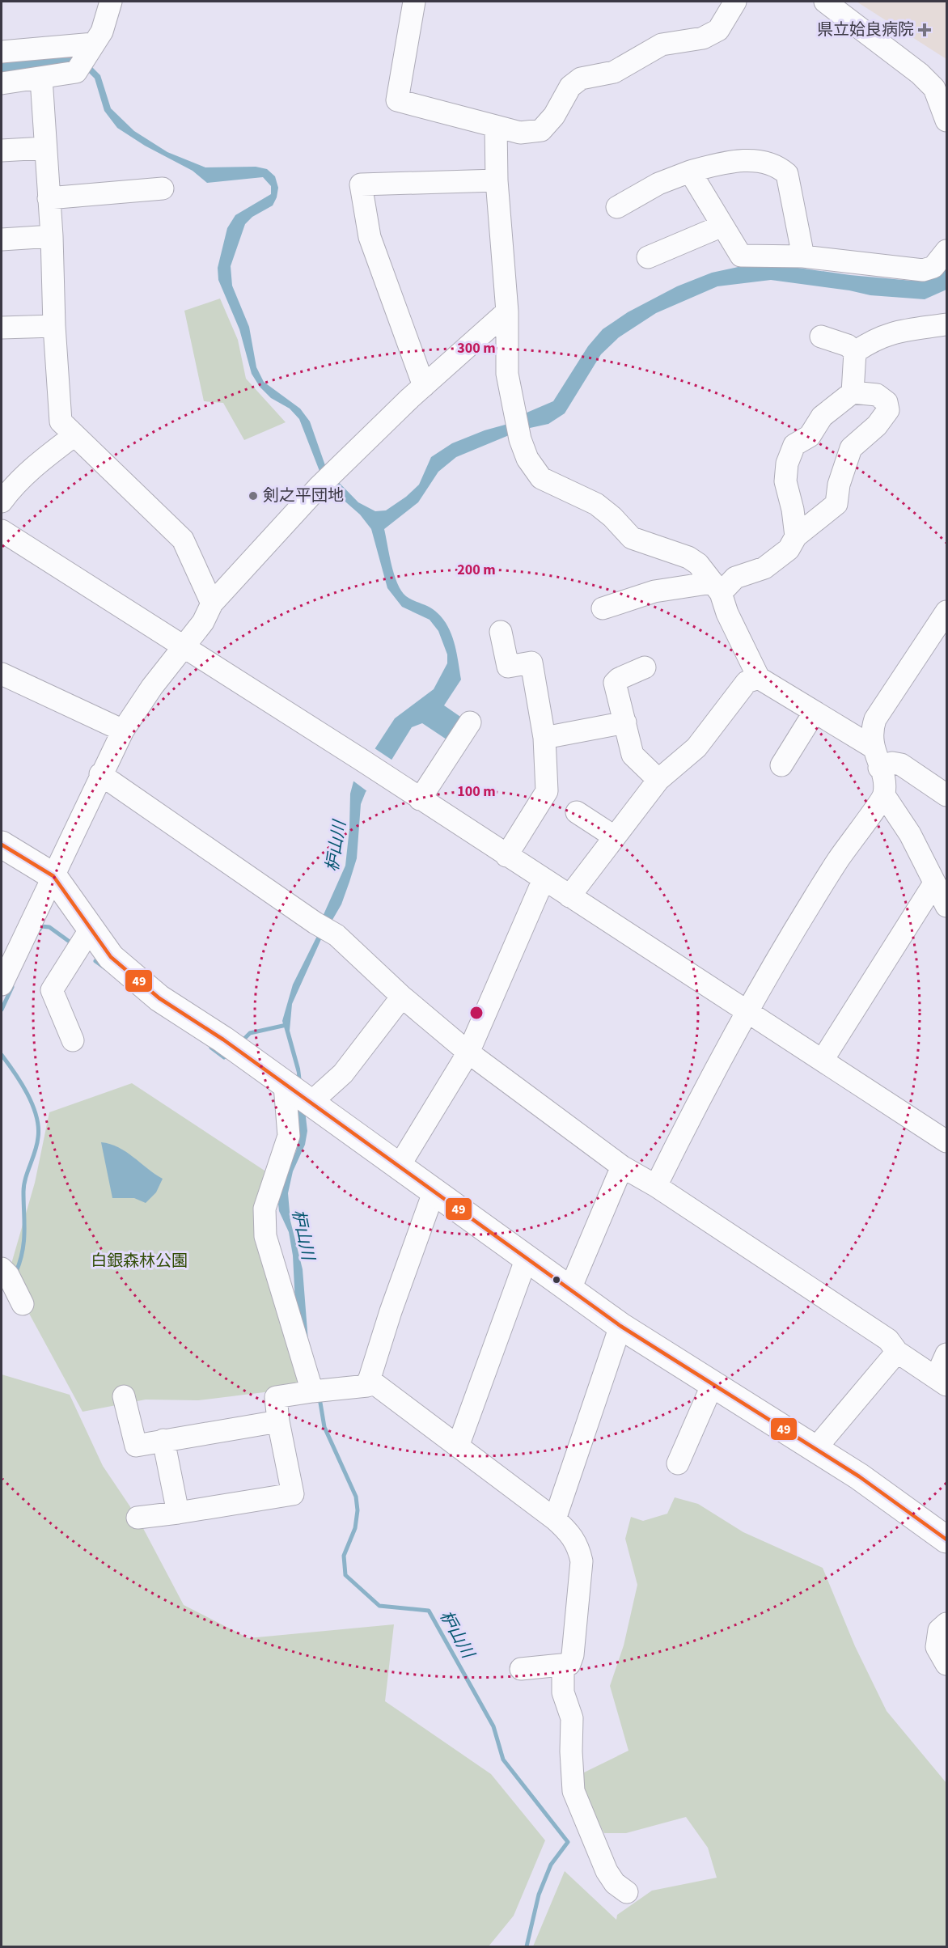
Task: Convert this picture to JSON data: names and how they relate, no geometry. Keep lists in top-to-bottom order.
{
  "water": ["枦山川"],
  "parks": ["白銀森林公園"],
  "places": {
    "health": ["県立姶良病院"],
    "other": ["剣之平団地"]
  },
  "lines": ["transit line 49"],
  "rings": ["300 m", "200 m", "100 m"]
}
